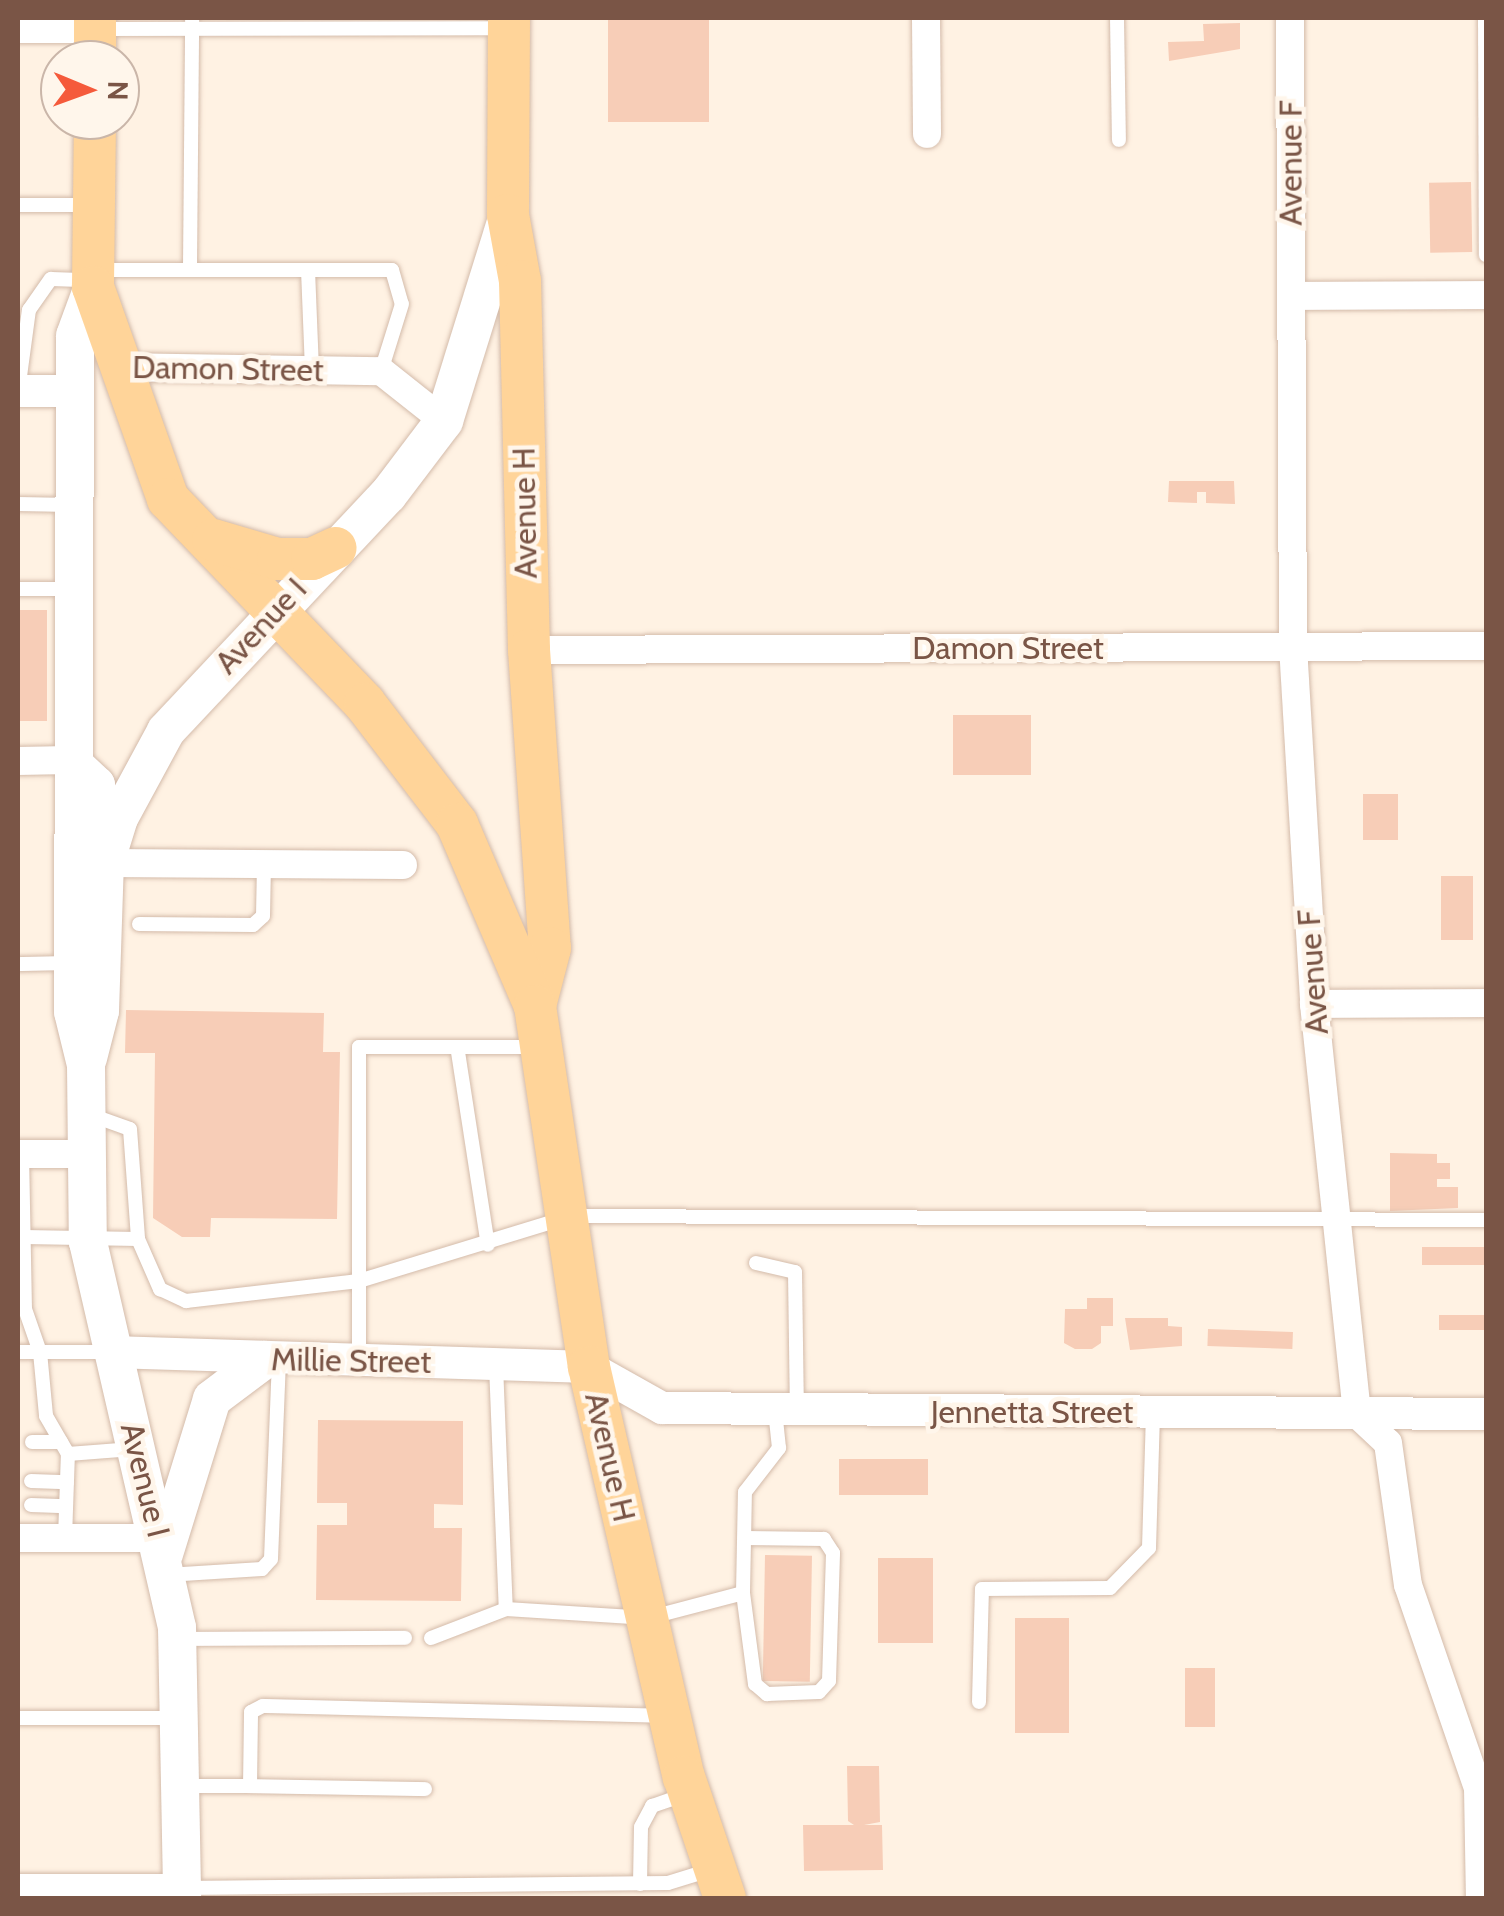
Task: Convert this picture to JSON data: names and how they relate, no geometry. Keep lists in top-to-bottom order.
{
  "streets": {
    "main road": ["Avenue H", "Avenue I"],
    "street": [
      "Avenue F",
      "Damon Street",
      "Millie Street",
      "Jennetta Street"
    ]
  },
  "crossings": [
    ["Avenue F", "Damon Street"],
    ["Avenue F", "Jennetta Street"],
    ["Damon Street", "Avenue H"],
    ["Avenue H", "Avenue I"],
    ["Avenue H", "Millie Street"],
    ["Avenue H", "Jennetta Street"],
    ["Avenue I", "Millie Street"],
    ["Millie Street", "Jennetta Street"]
  ],
  "north": "right"
}
